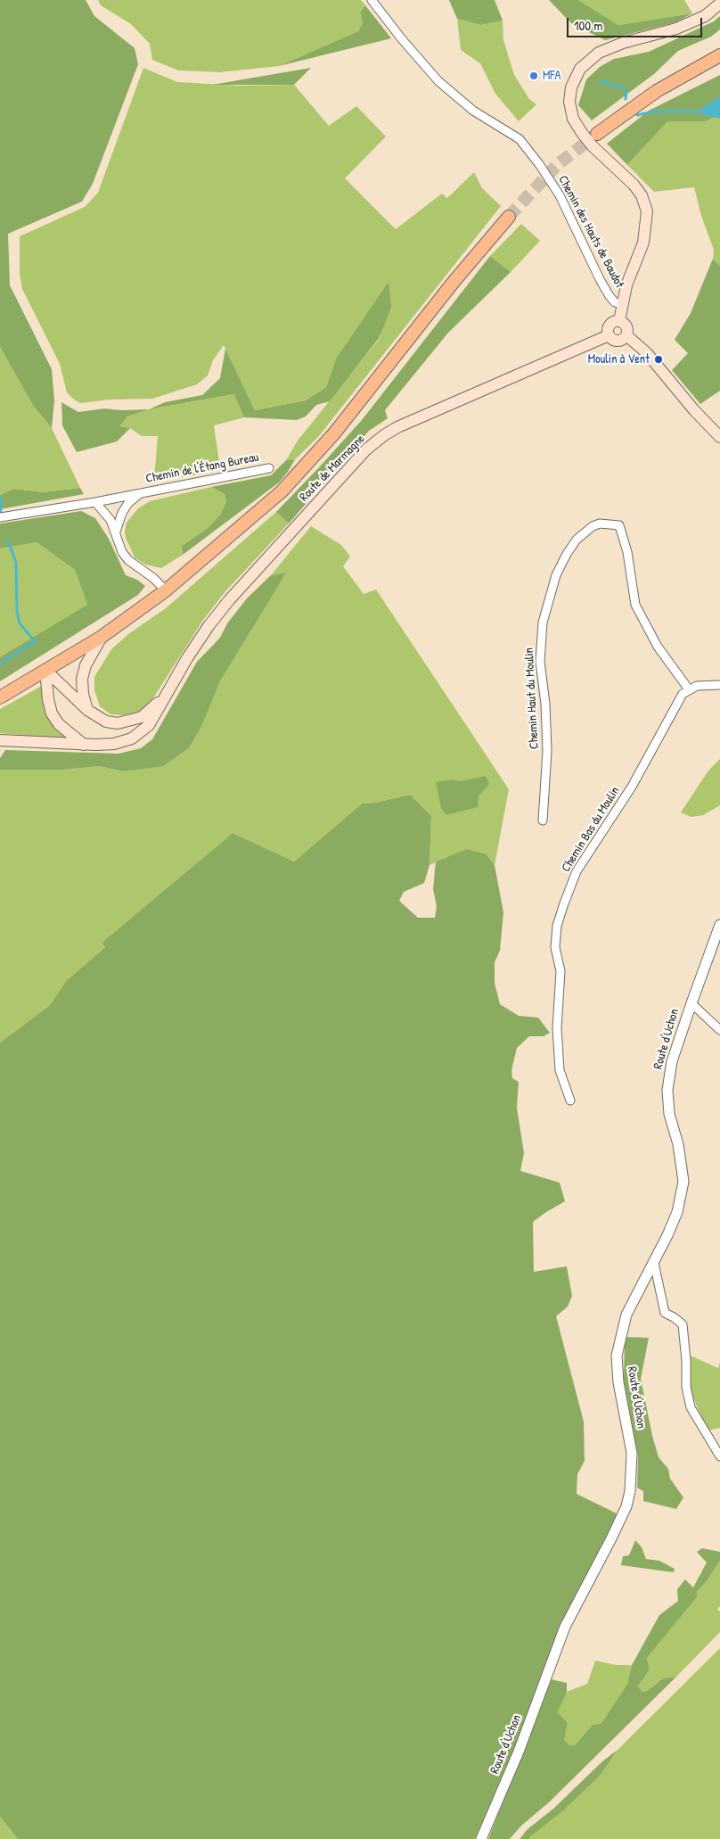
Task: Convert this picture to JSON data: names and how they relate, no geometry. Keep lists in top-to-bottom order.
{
  "streets": {
    "main road": ["Route de Marmagne"],
    "street": [
      "Chemin des Hauts de Baudot",
      "Chemin de l'Étang Bureau",
      "Chemin Haut du Moulin",
      "Chemin Bas du Moulin",
      "Route d'Uchon"
    ]
  },
  "crossings": [
    ["Chemin Haut du Moulin", "Chemin Bas du Moulin"]
  ],
  "places": ["MFA", "Moulin à Vent"],
  "scale_bar": "100 m"
}
